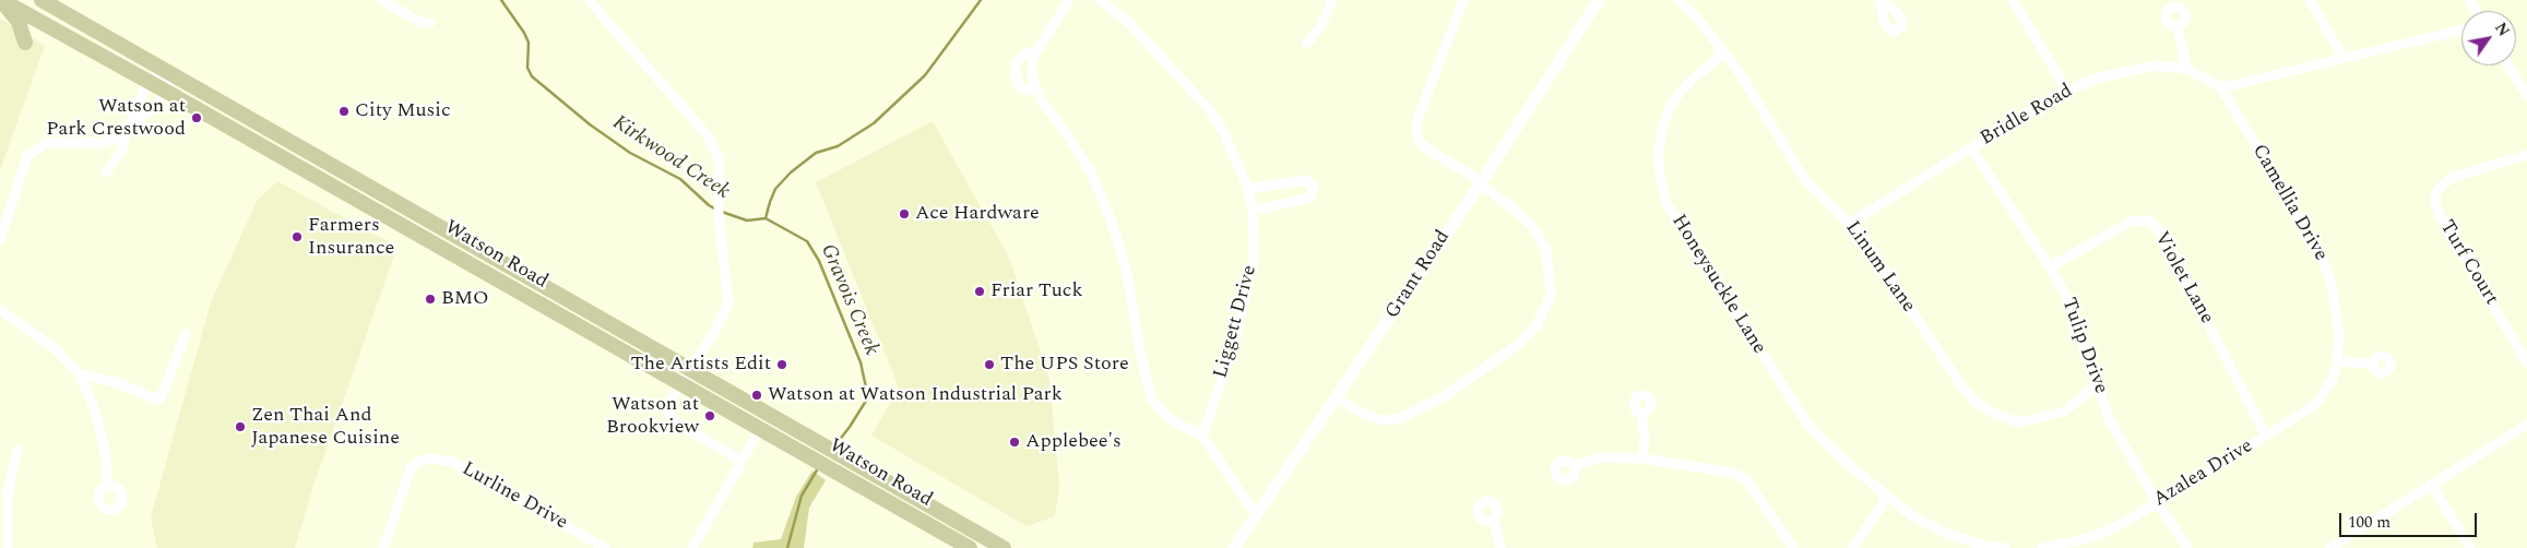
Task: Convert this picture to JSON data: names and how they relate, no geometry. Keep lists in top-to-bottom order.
{
  "streets": {
    "main road": ["Watson Road"],
    "street": [
      "Bridle Road",
      "Camellia Drive",
      "Turf Court",
      "Linum Lane",
      "Grant Road",
      "Violet Lane",
      "Honeysuckle Lane",
      "Liggett Drive",
      "Tulip Drive",
      "Azalea Drive",
      "Lurline Drive"
    ]
  },
  "crossings": [
    ["Bridle Road", "Camellia Drive"],
    ["Bridle Road", "Linum Lane"],
    ["Bridle Road", "Tulip Drive"],
    ["Camellia Drive", "Azalea Drive"],
    ["Linum Lane", "Honeysuckle Lane"],
    ["Linum Lane", "Tulip Drive"],
    ["Violet Lane", "Tulip Drive"],
    ["Violet Lane", "Azalea Drive"],
    ["Tulip Drive", "Azalea Drive"]
  ],
  "water": ["Kirkwood Creek", "Gravois Creek"],
  "places": [
    "City Music",
    "Watson at Park Crestwood",
    "Ace Hardware",
    "Farmers Insurance",
    "Friar Tuck",
    "BMO",
    "The Artists Edit",
    "The UPS Store",
    "Watson at Watson Industrial Park",
    "Watson at Brookview",
    "Zen Thai And Japanese Cuisine",
    "Applebee's"
  ],
  "scale_bar": "100 m",
  "north": "top right"
}
